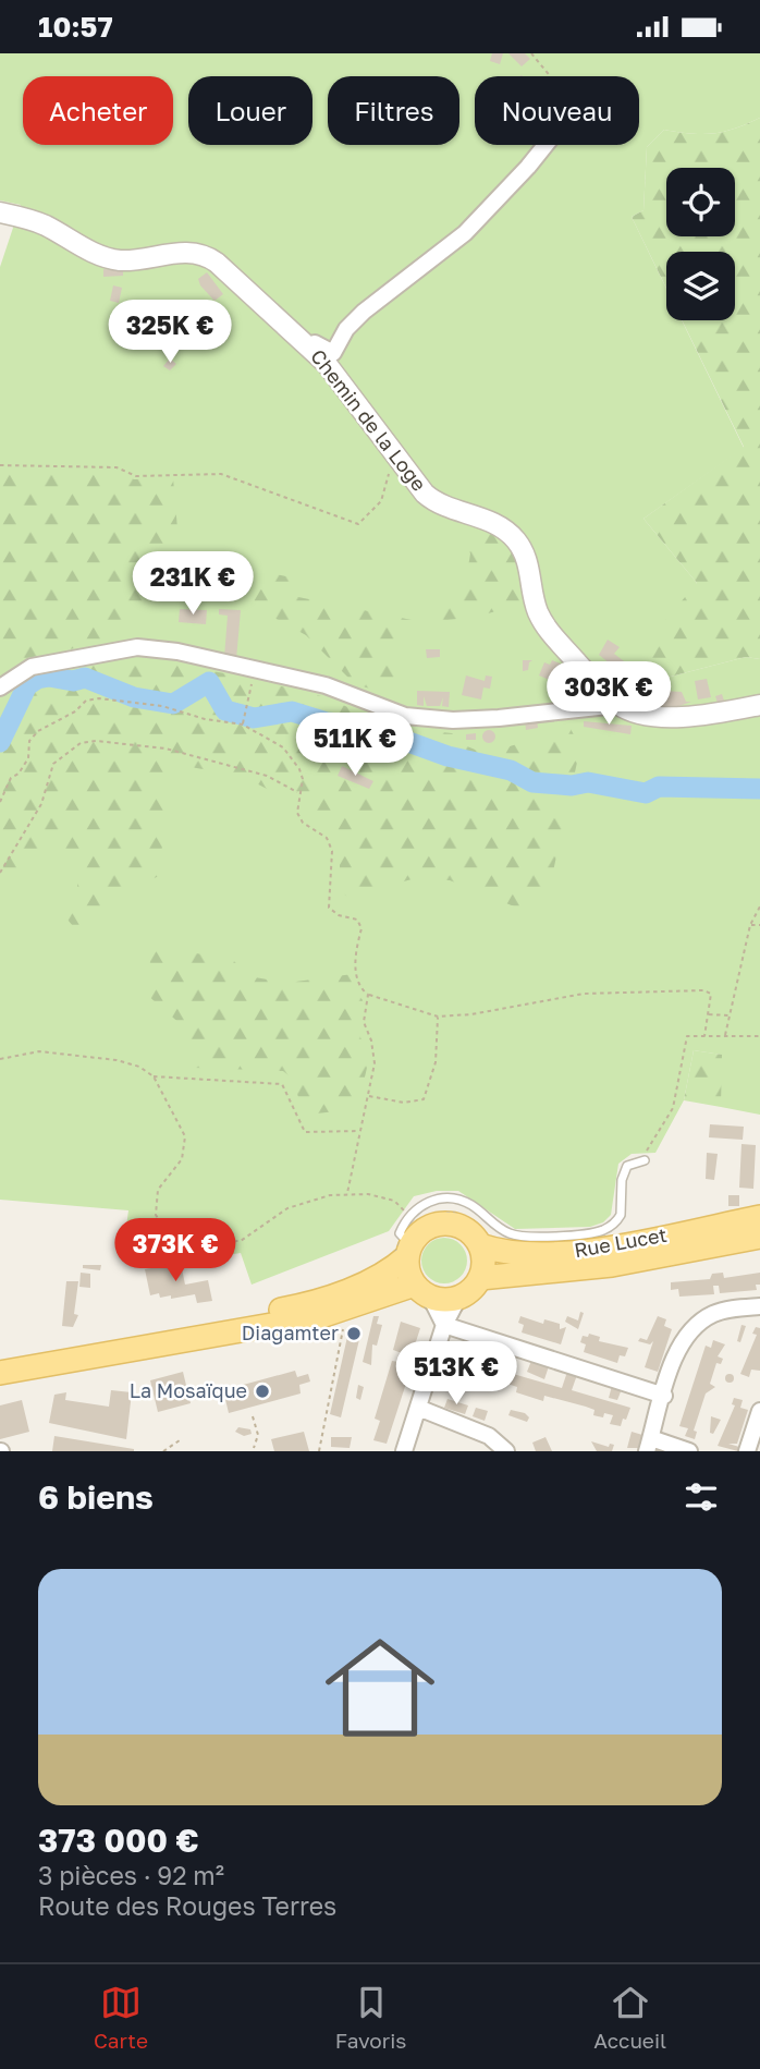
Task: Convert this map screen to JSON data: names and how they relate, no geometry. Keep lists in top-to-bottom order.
{
  "streets": {
    "main road": ["Rue Lucet"],
    "street": ["Chemin de la Loge"]
  },
  "places": ["Diagamter", "La Mosaïque"],
  "page": {
    "status": "10:57",
    "chip": [
      "Acheter",
      "Louer",
      "Filtres",
      "Nouveau"
    ],
    "price": [
      "325K €",
      "231K €",
      "303K €",
      "511K €",
      "373K €",
      "513K €"
    ],
    "heading": "6 biens",
    "list": [
      {
        "name": "373 000 €",
        "note": "3 pièces · 92 m² · Route des Rouges Terres"
      }
    ],
    "tabs": ["Carte", "Favoris", "Accueil"]
  }
}
